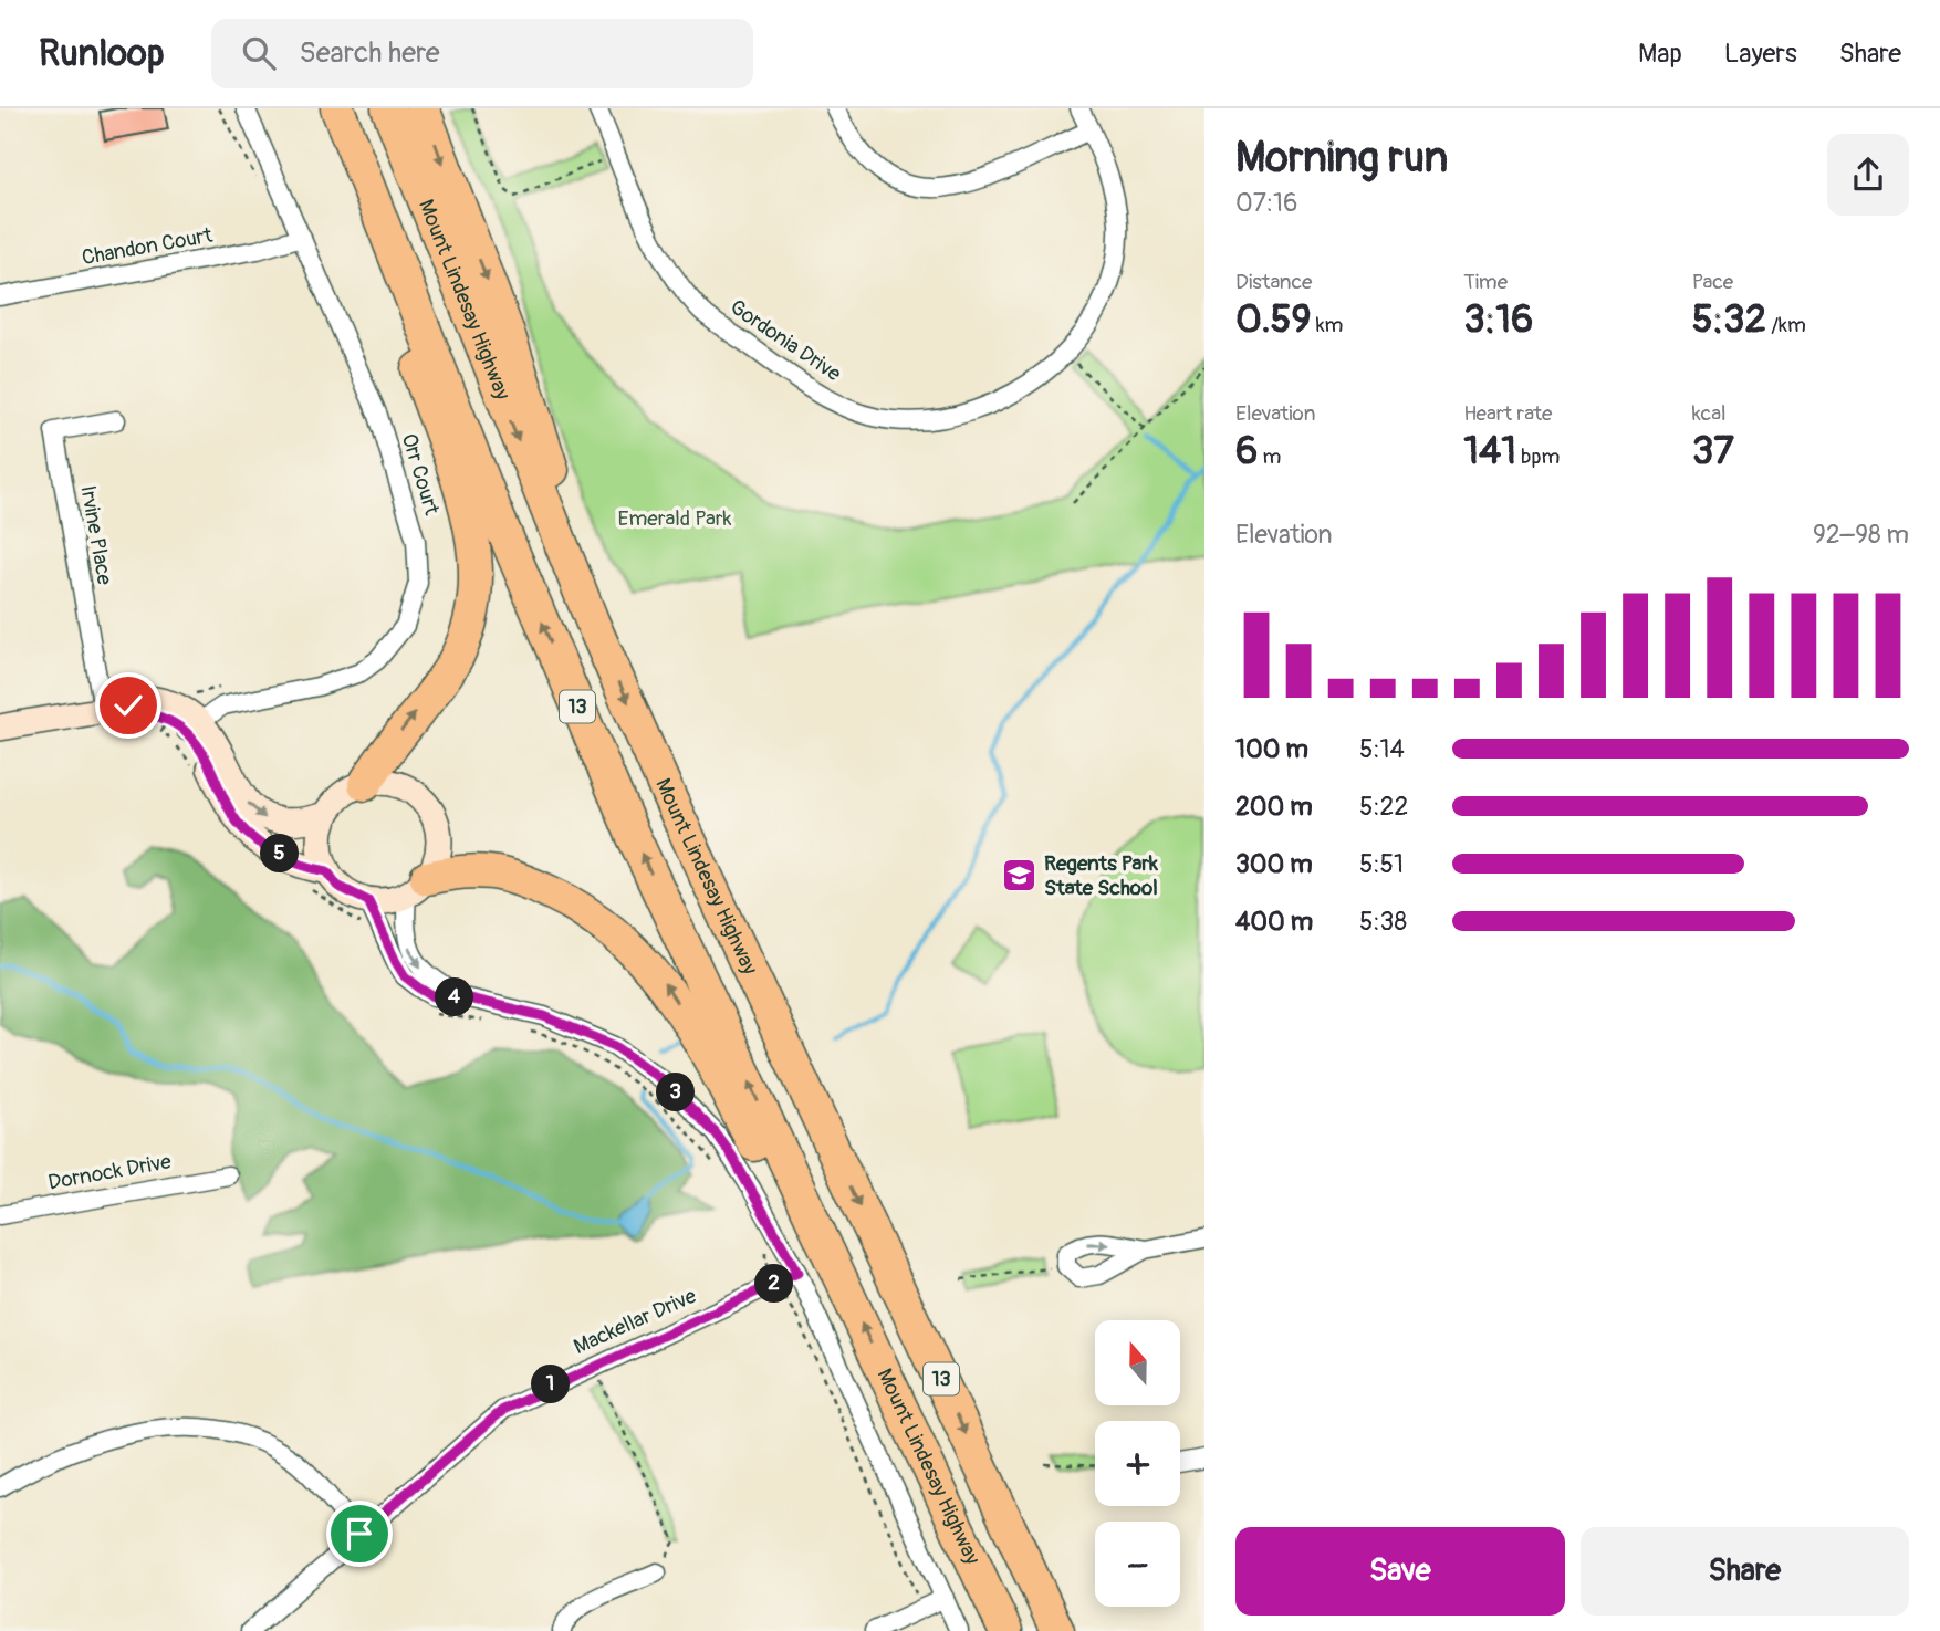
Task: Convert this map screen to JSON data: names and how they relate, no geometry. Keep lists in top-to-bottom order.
{
  "streets": {
    "highway": ["Mount Lindesay Highway", "13"],
    "street": [
      "Chandon Court",
      "Gordonia Drive",
      "Orr Court",
      "Irvine Place",
      "Dornock Drive",
      "Mackellar Drive"
    ]
  },
  "crossings": [
    ["Chandon Court", "Orr Court"]
  ],
  "parks": ["Emerald Park"],
  "places": {
    "school or university": ["Regents Park State School"]
  },
  "north": "top",
  "page": {
    "header": "Runloop",
    "search": "Search here",
    "nav": ["Map", "Layers", "Share"],
    "heading": ["Morning run", "07:16"],
    "stats": [
      ["Distance", "0.59 km"],
      ["Time", "3:16"],
      ["Pace", "5:32 /km"],
      ["Elevation", "6 m"],
      ["Heart rate", "141 bpm"],
      ["kcal", "37"]
    ],
    "chart": ["Elevation", "92–98 m"],
    "list": [
      {
        "name": "100 m",
        "note": "5:14"
      },
      {
        "name": "200 m",
        "note": "5:22"
      },
      {
        "name": "300 m",
        "note": "5:51"
      },
      {
        "name": "400 m",
        "note": "5:38"
      }
    ],
    "pins": [
      "5",
      "4",
      "3",
      "2",
      "1"
    ],
    "map_buttons": ["+", "−"],
    "buttons": ["Save", "Share"]
  }
}
